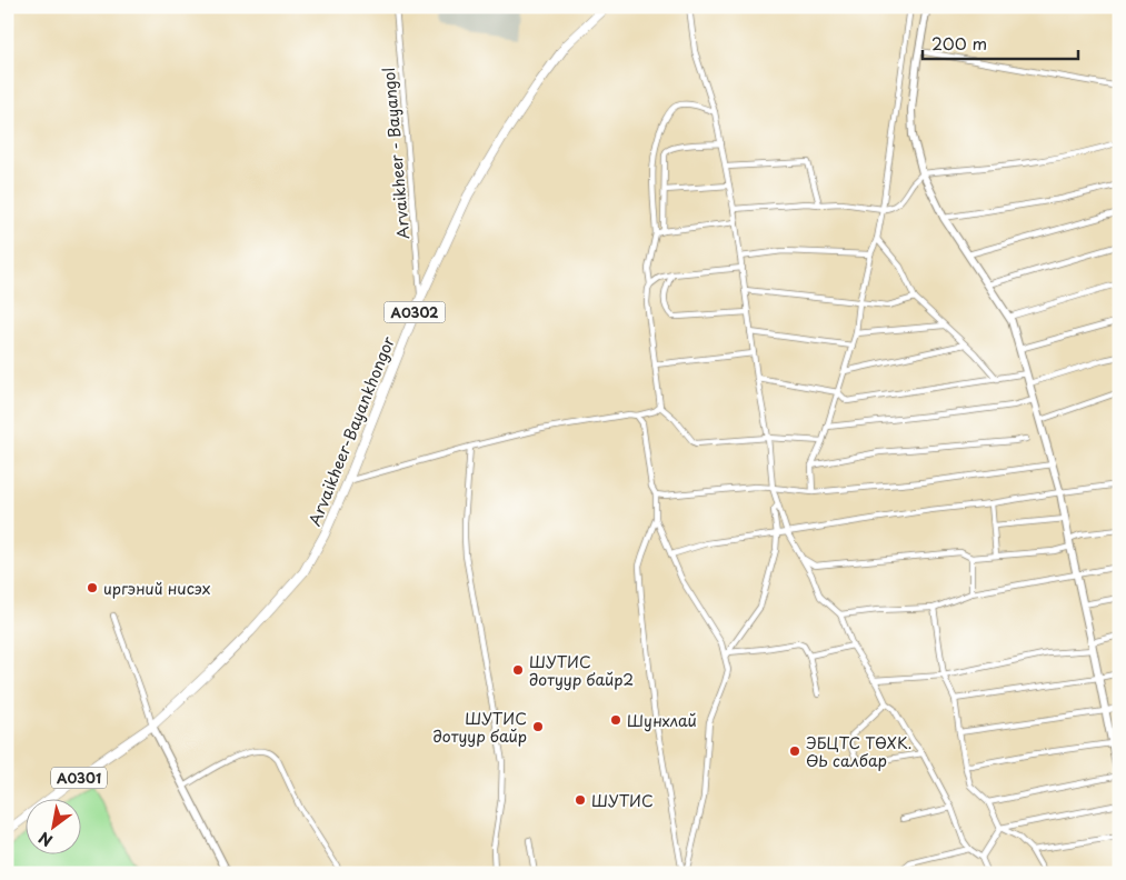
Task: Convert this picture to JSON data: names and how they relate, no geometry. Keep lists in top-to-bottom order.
{
  "streets": {
    "highway": ["A0302", "Arvaikheer-Bayankhongor", "A0301"],
    "street": ["Arvaikheer - Bayangol"]
  },
  "crossings": [
    ["Arvaikheer - Bayangol", "Arvaikheer-Bayankhongor"],
    ["Arvaikheer-Bayankhongor", "A0301"]
  ],
  "places": [
    "иргэний нисэх",
    "ШУТИС дотуур байр2",
    "Шунхлай",
    "ШУТИС дотуур байр",
    "ЭБЦТС ТӨХК. ӨЬ салбар",
    "ШУТИС"
  ],
  "scale_bar": "200 m",
  "north": "bottom left"
}
